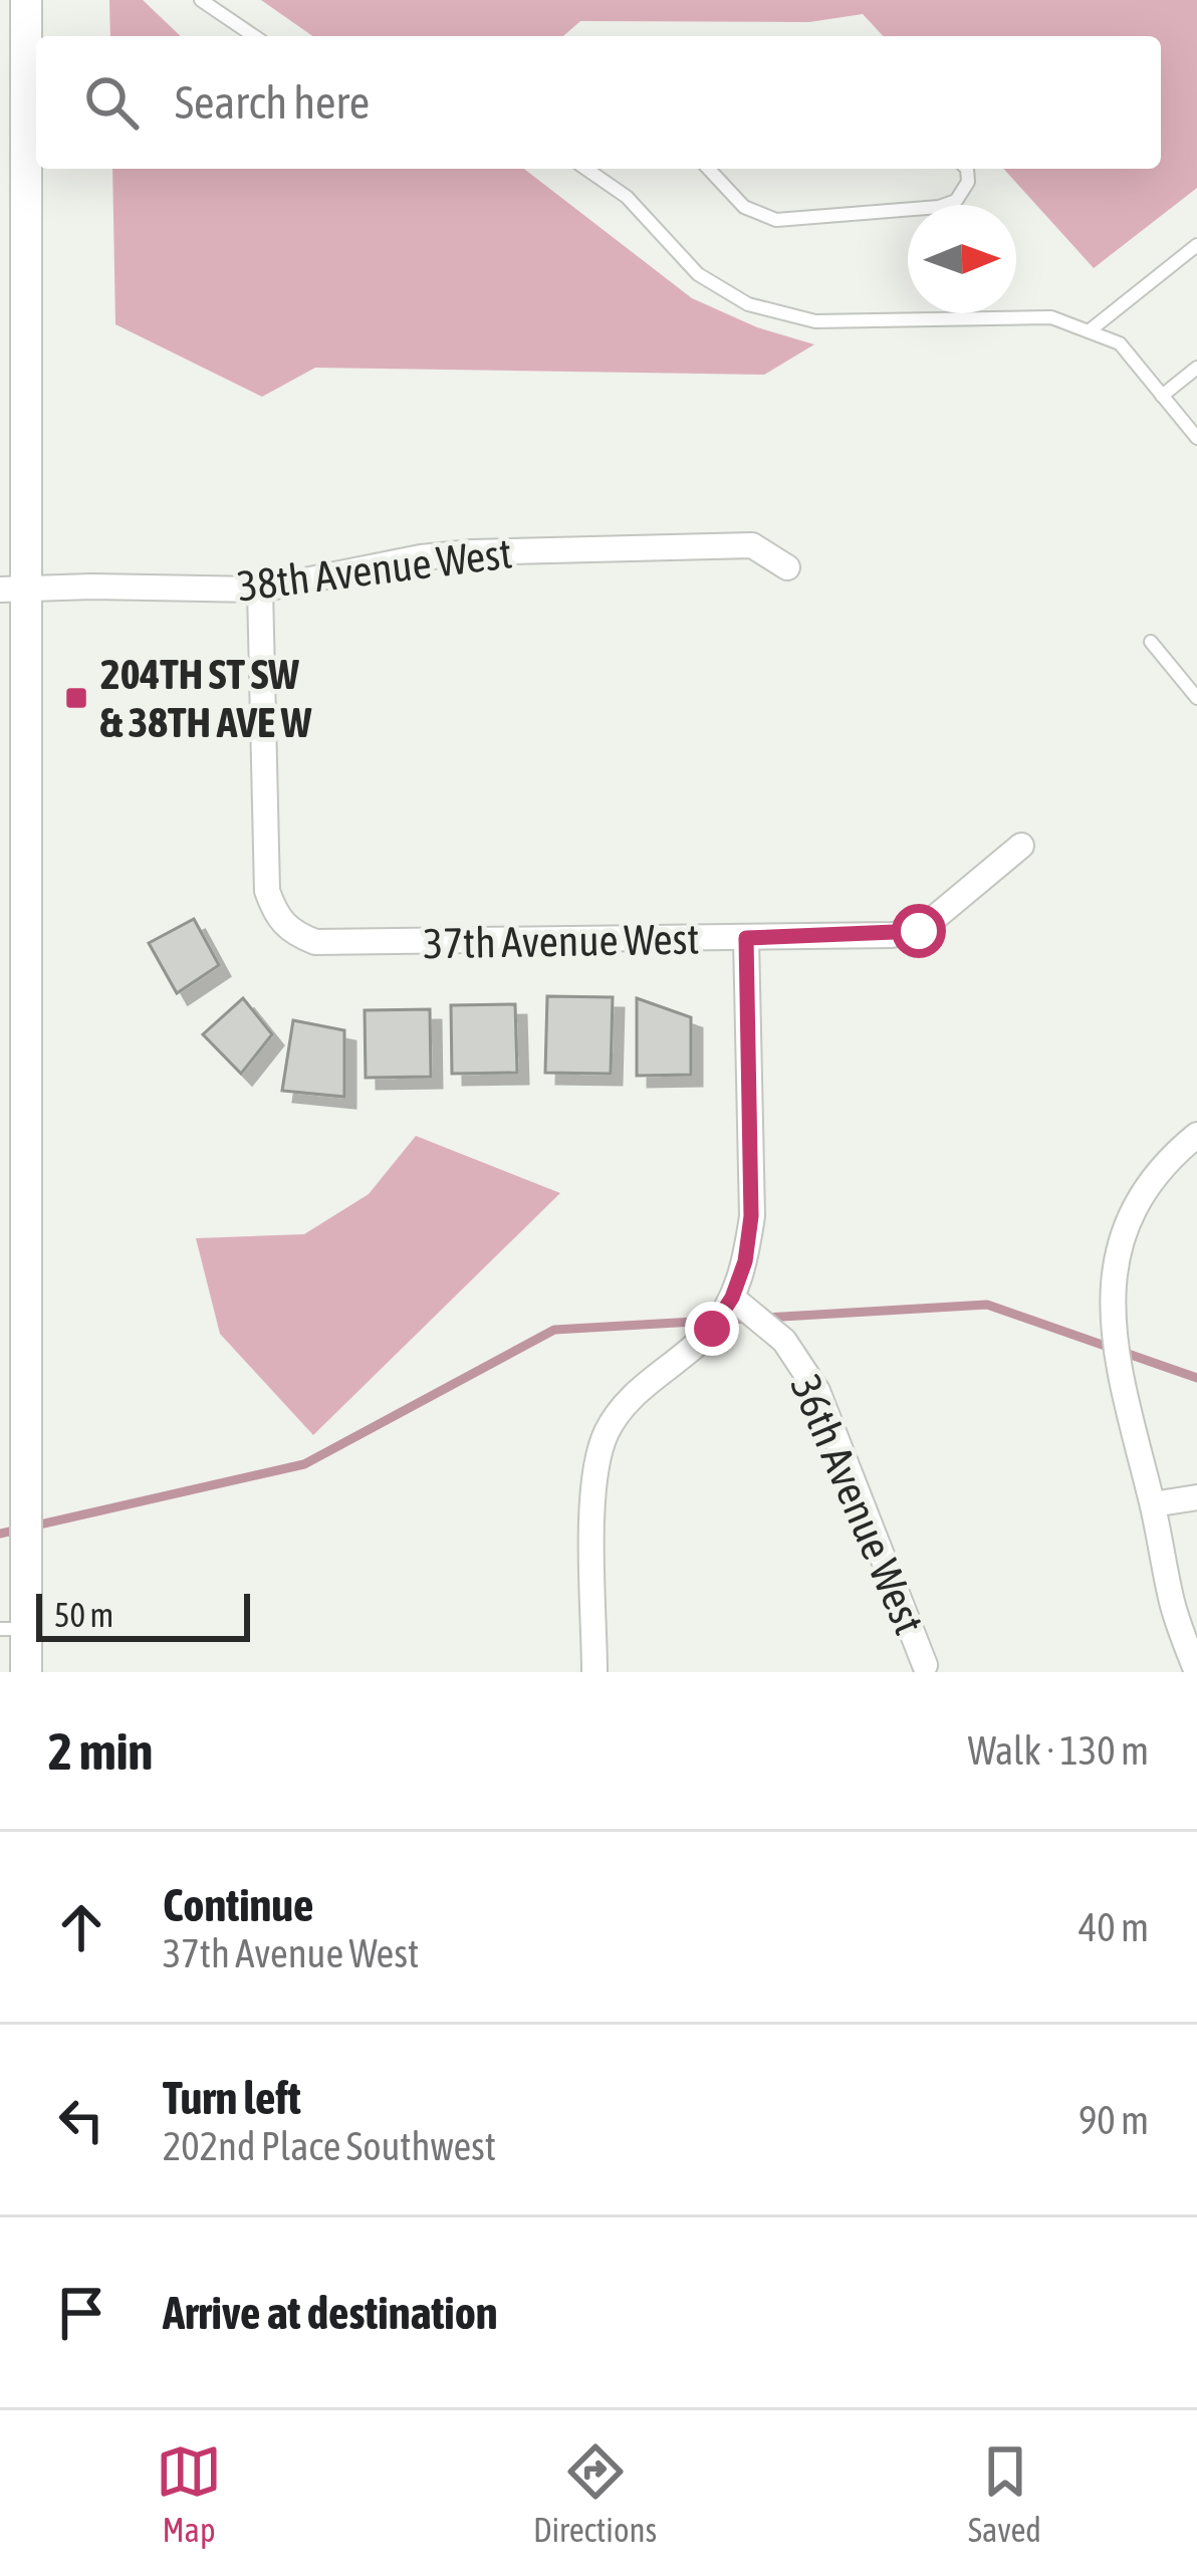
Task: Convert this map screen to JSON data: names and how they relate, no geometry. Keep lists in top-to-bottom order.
{
  "streets": {
    "street": ["38th Avenue West", "37th Avenue West", "36th Avenue West"]
  },
  "crossings": [
    ["38th Avenue West", "37th Avenue West"]
  ],
  "places": {
    "transit": ["204TH ST SW & 38TH AVE W"]
  },
  "scale_bar": "50 m",
  "north": "right",
  "page": {
    "search": "Search here",
    "scale": "50 m",
    "heading": ["2 min", "Walk · 130 m"],
    "list": [
      ["Continue", "37th Avenue West", "40 m"],
      ["Turn left", "202nd Place Southwest", "90 m"],
      "Arrive at destination"
    ],
    "nav": ["Map", "Directions", "Saved"]
  }
}
